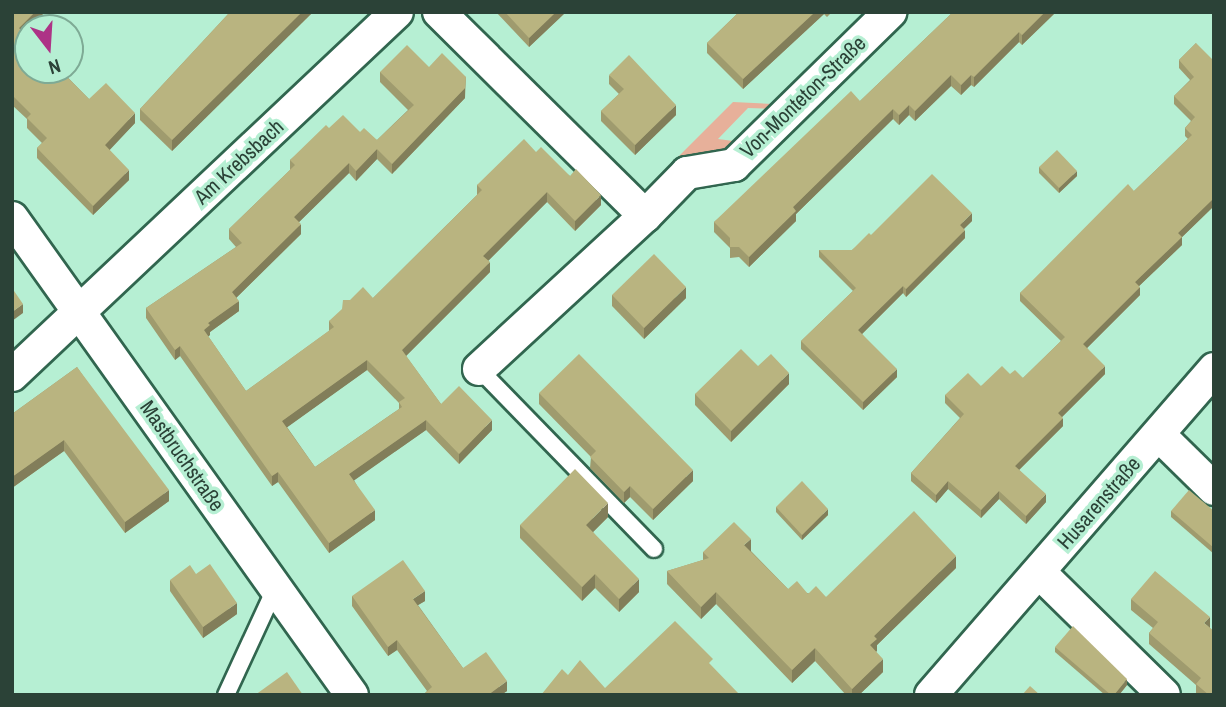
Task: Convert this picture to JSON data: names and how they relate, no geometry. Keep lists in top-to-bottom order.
{
  "streets": {
    "street": [
      "Von-Monteton-Straße",
      "Am Krebsbach",
      "Mastbruchstraße",
      "Husarenstraße"
    ]
  },
  "crossings": [
    ["Am Krebsbach", "Mastbruchstraße"]
  ],
  "north": "bottom"
}
